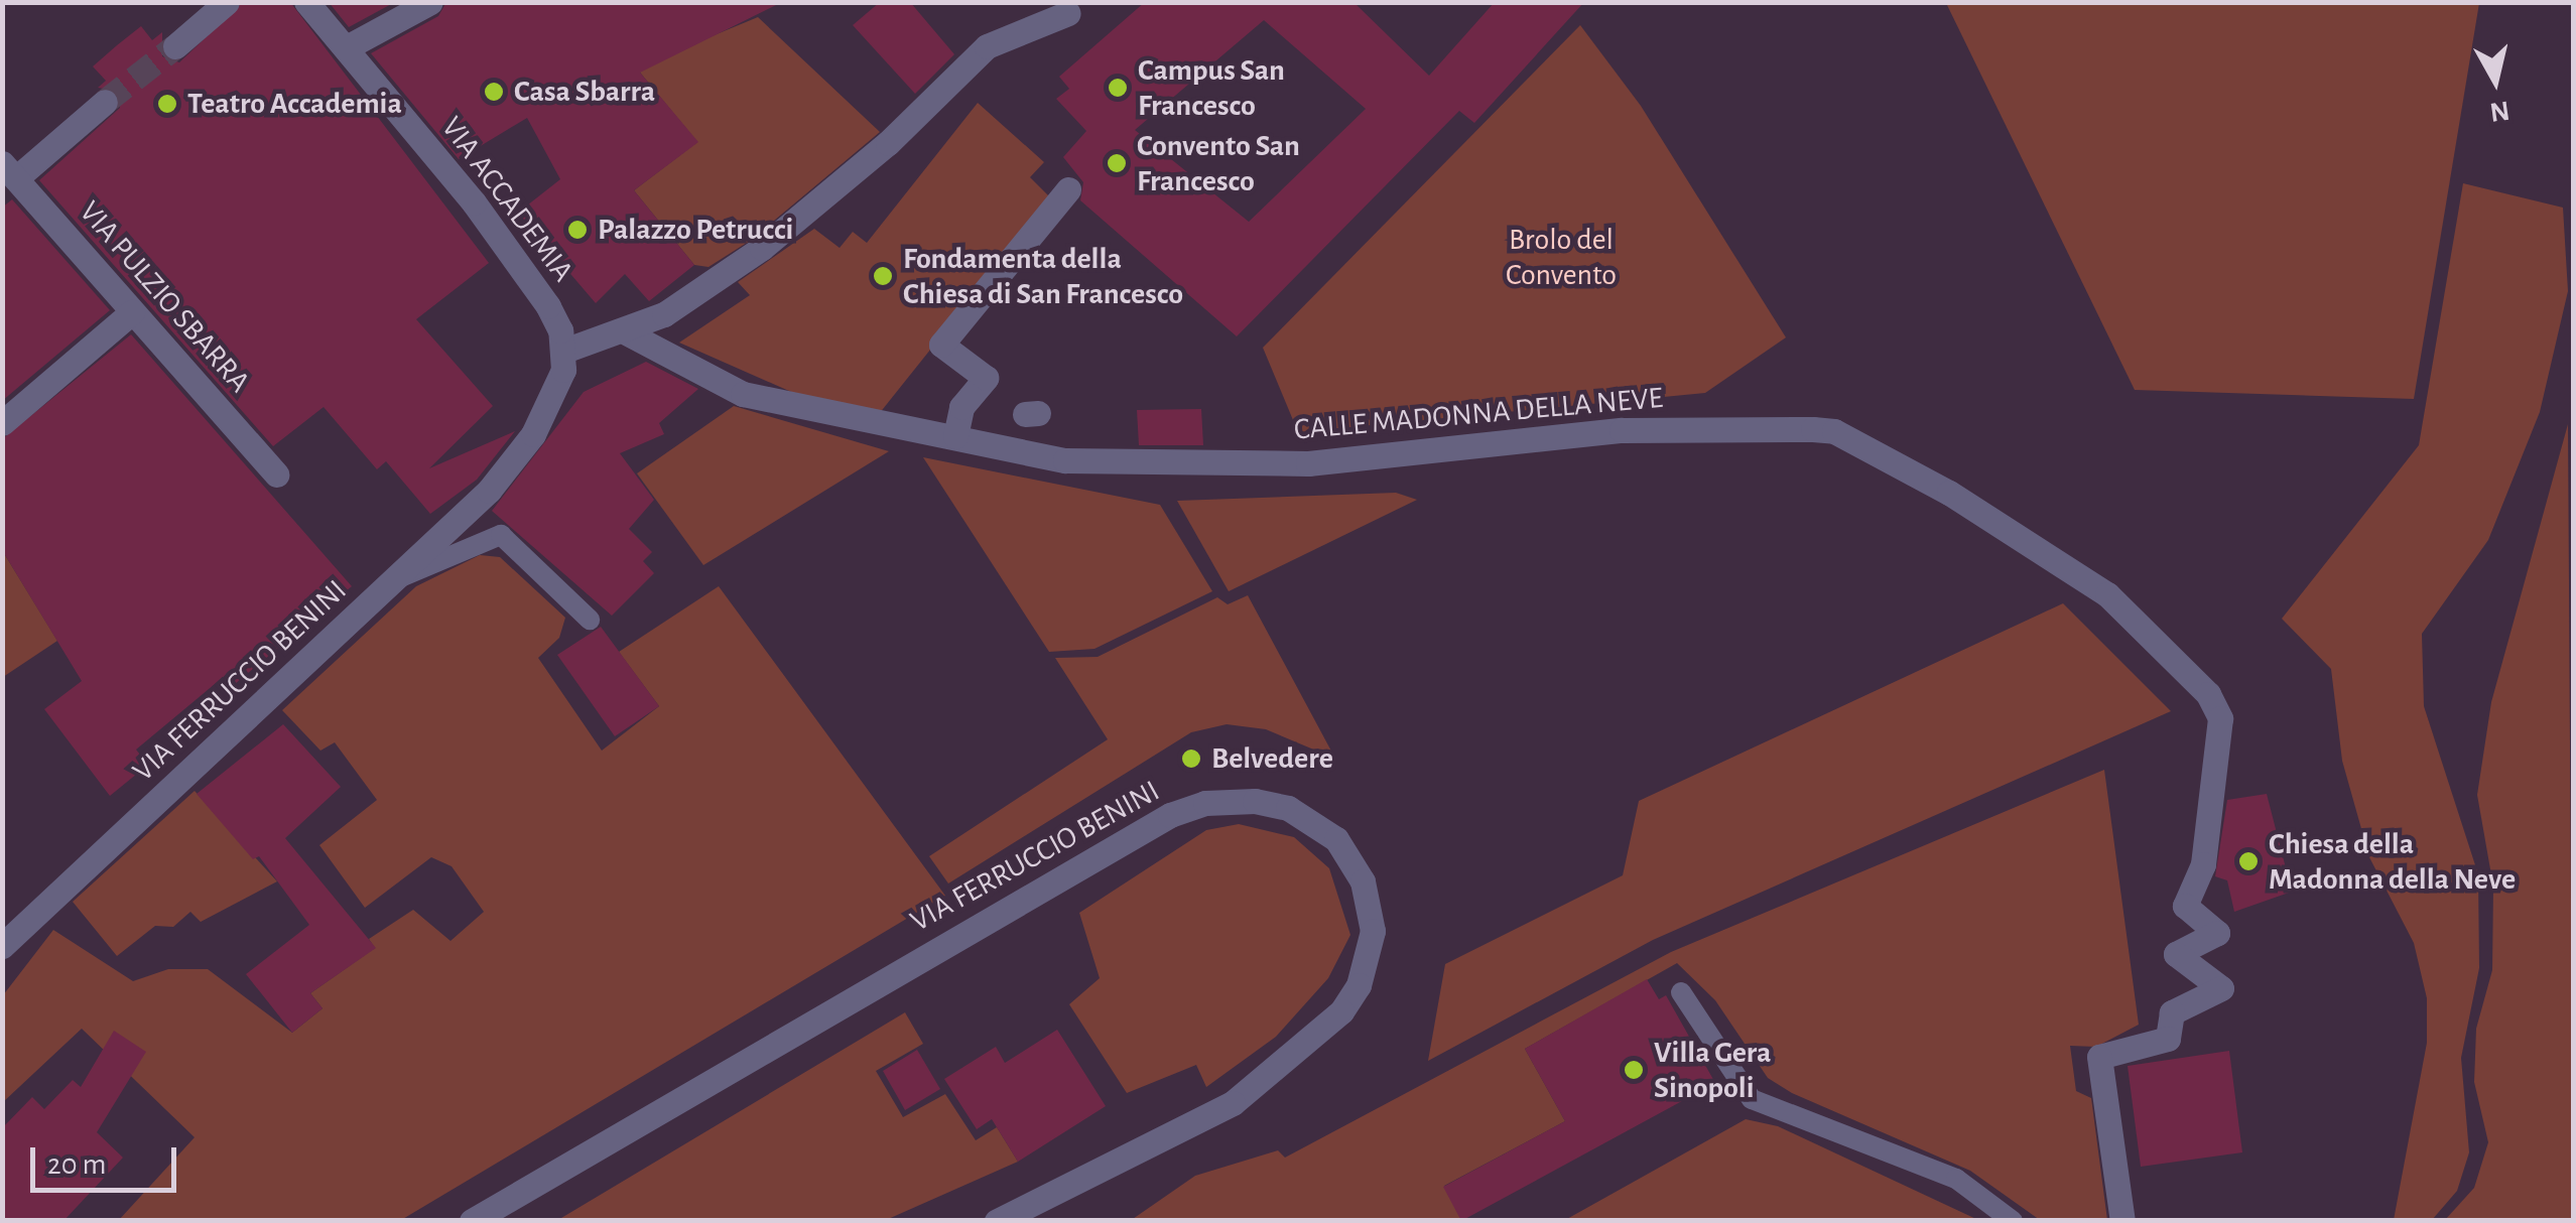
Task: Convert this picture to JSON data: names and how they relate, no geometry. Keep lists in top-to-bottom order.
{
  "streets": {
    "street": [
      "VIA ACCADEMIA",
      "VIA PULZIO SBARRA",
      "CALLE MADONNA DELLA NEVE",
      "VIA FERRUCCIO BENINI"
    ]
  },
  "crossings": [
    ["VIA ACCADEMIA", "VIA FERRUCCIO BENINI"]
  ],
  "parks": ["Brolo del Convento"],
  "places": [
    "Campus San Francesco",
    "Casa Sbarra",
    "Teatro Accademia",
    "Convento San Francesco",
    "Palazzo Petrucci",
    "Fondamenta della Chiesa di San Francesco",
    "Belvedere",
    "Chiesa della Madonna della Neve",
    "Villa Gera Sinopoli"
  ],
  "scale_bar": "20 m",
  "north": "bottom"
}
